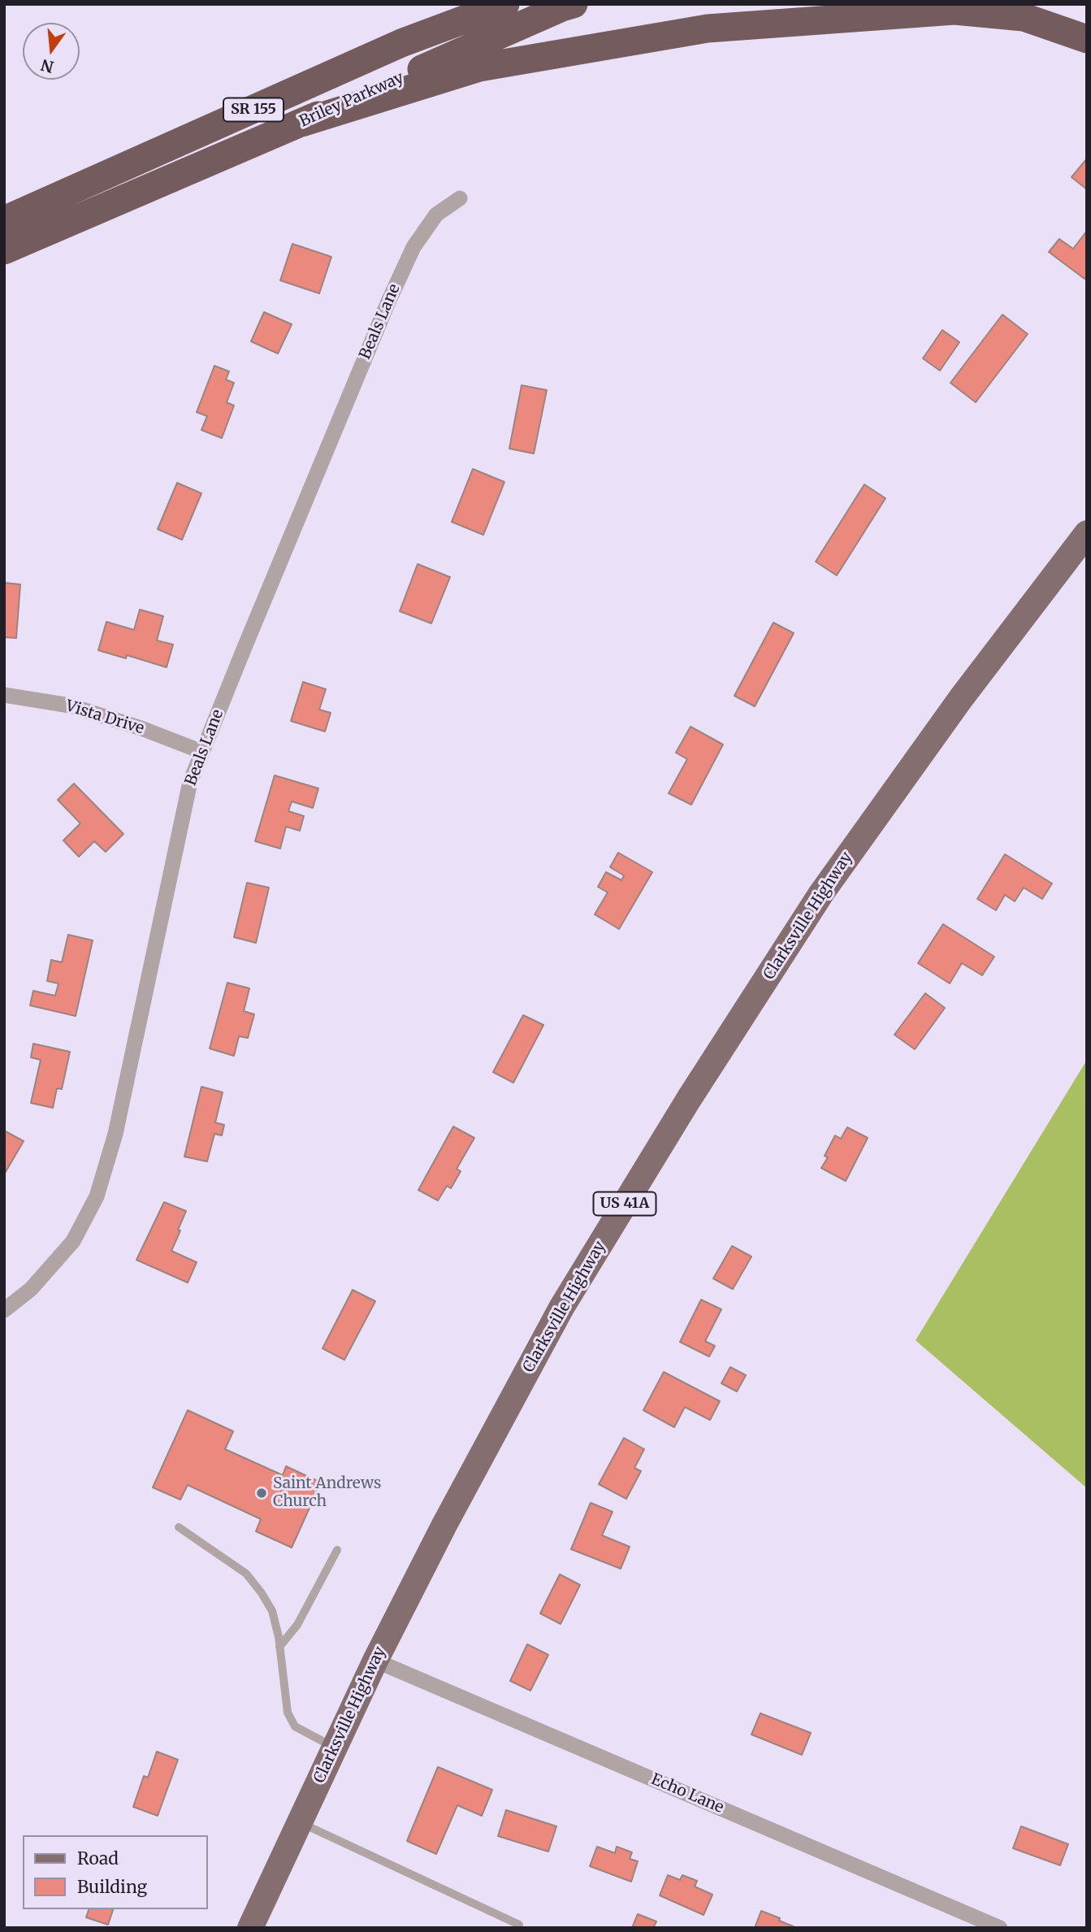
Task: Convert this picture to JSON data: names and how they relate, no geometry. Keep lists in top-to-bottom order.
{
  "streets": {
    "highway": ["Briley Parkway", "SR 155"],
    "main road": ["Clarksville Highway", "US 41A"],
    "street": ["Beals Lane", "Vista Drive", "Echo Lane"]
  },
  "crossings": [
    ["Beals Lane", "Vista Drive"],
    ["Clarksville Highway", "Echo Lane"]
  ],
  "places": ["Saint Andrews Church"],
  "legend": ["Road", "Building"],
  "north": "bottom"
}
